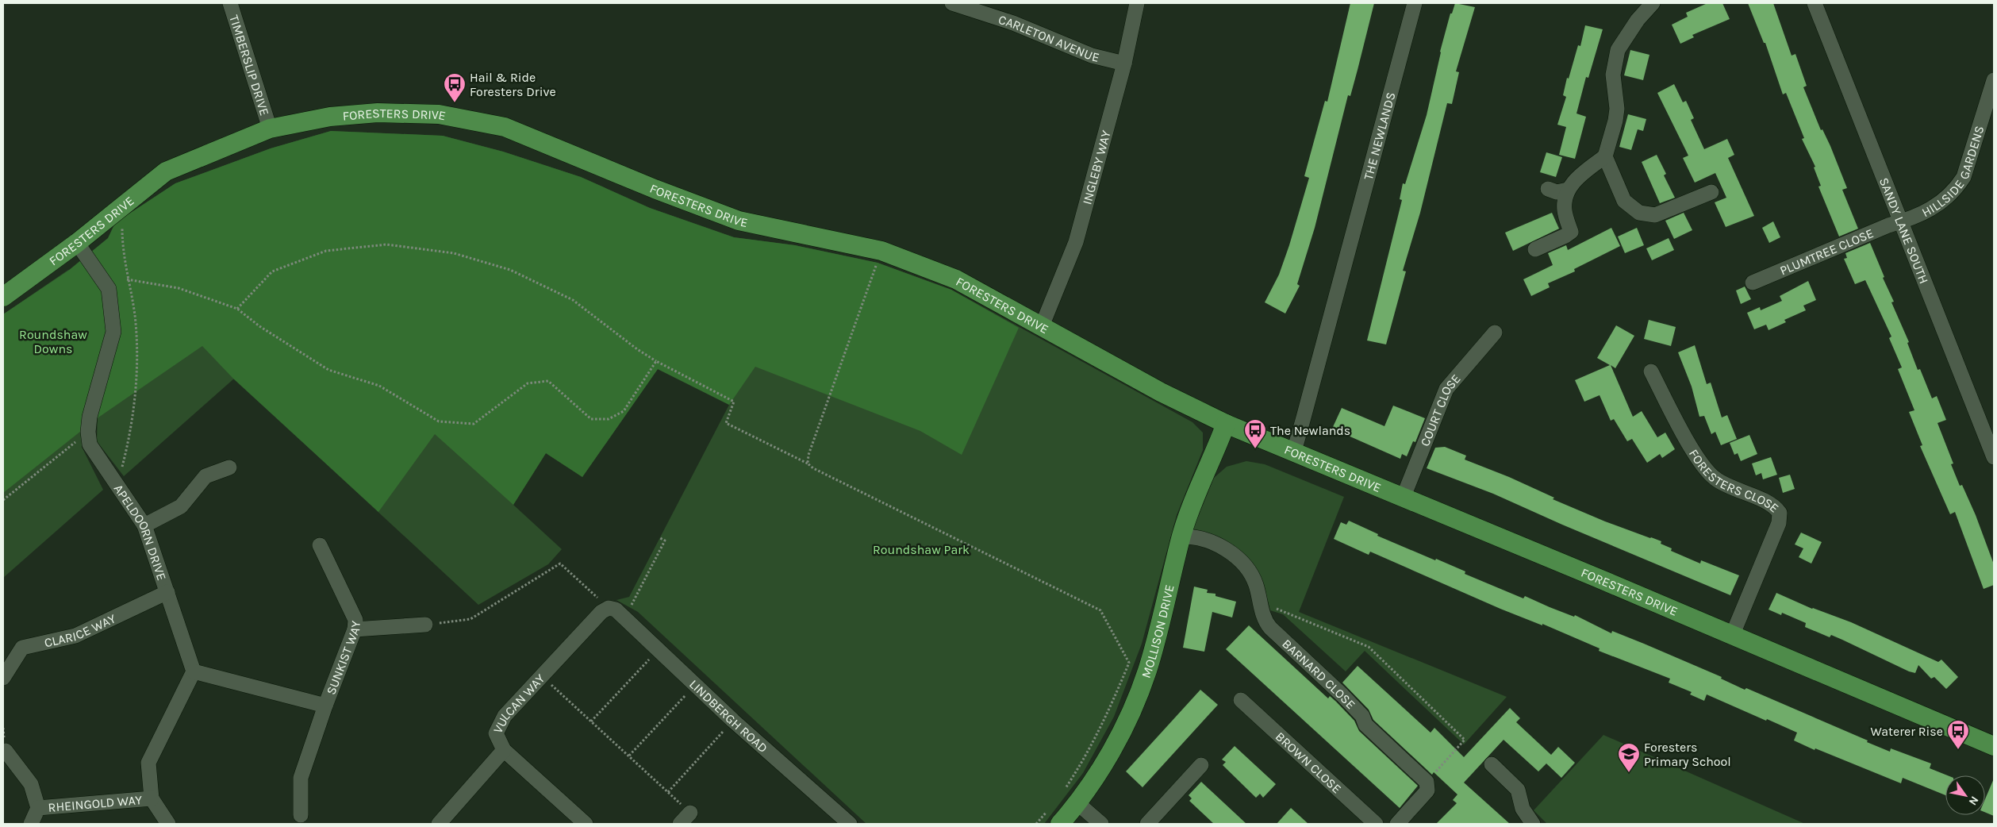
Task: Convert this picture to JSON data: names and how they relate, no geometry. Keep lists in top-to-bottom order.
{
  "streets": {
    "main road": ["FORESTERS DRIVE", "MOLLISON DRIVE"],
    "street": [
      "CARLETON AVENUE",
      "TIMBERSLIP DRIVE",
      "THE NEWLANDS",
      "INGLEBY WAY",
      "HILLSIDE GARDENS",
      "SANDY LANE SOUTH",
      "PLUMTREE CLOSE",
      "COURT CLOSE",
      "FORESTERS CLOSE",
      "APELDOORN DRIVE",
      "CLARICE WAY",
      "SUNKIST WAY",
      "BARNARD CLOSE",
      "VULCAN WAY",
      "LINDBERGH ROAD",
      "BROWN CLOSE",
      "RHEINGOLD WAY"
    ]
  },
  "crossings": [
    ["CARLETON AVENUE", "INGLEBY WAY"],
    ["TIMBERSLIP DRIVE", "FORESTERS DRIVE"],
    ["FORESTERS DRIVE", "THE NEWLANDS"],
    ["FORESTERS DRIVE", "INGLEBY WAY"],
    ["FORESTERS DRIVE", "COURT CLOSE"],
    ["FORESTERS DRIVE", "FORESTERS CLOSE"],
    ["FORESTERS DRIVE", "APELDOORN DRIVE"],
    ["FORESTERS DRIVE", "MOLLISON DRIVE"],
    ["HILLSIDE GARDENS", "SANDY LANE SOUTH"],
    ["HILLSIDE GARDENS", "PLUMTREE CLOSE"],
    ["SANDY LANE SOUTH", "PLUMTREE CLOSE"],
    ["APELDOORN DRIVE", "CLARICE WAY"],
    ["APELDOORN DRIVE", "SUNKIST WAY"],
    ["MOLLISON DRIVE", "BARNARD CLOSE"],
    ["VULCAN WAY", "LINDBERGH ROAD"]
  ],
  "parks": ["Roundshaw Downs", "Roundshaw Park"],
  "places": {
    "bus stop": ["Hail & Ride Foresters Drive", "The Newlands", "Waterer Rise"],
    "school or university": ["Foresters Primary School"]
  },
  "north": "bottom right"
}
